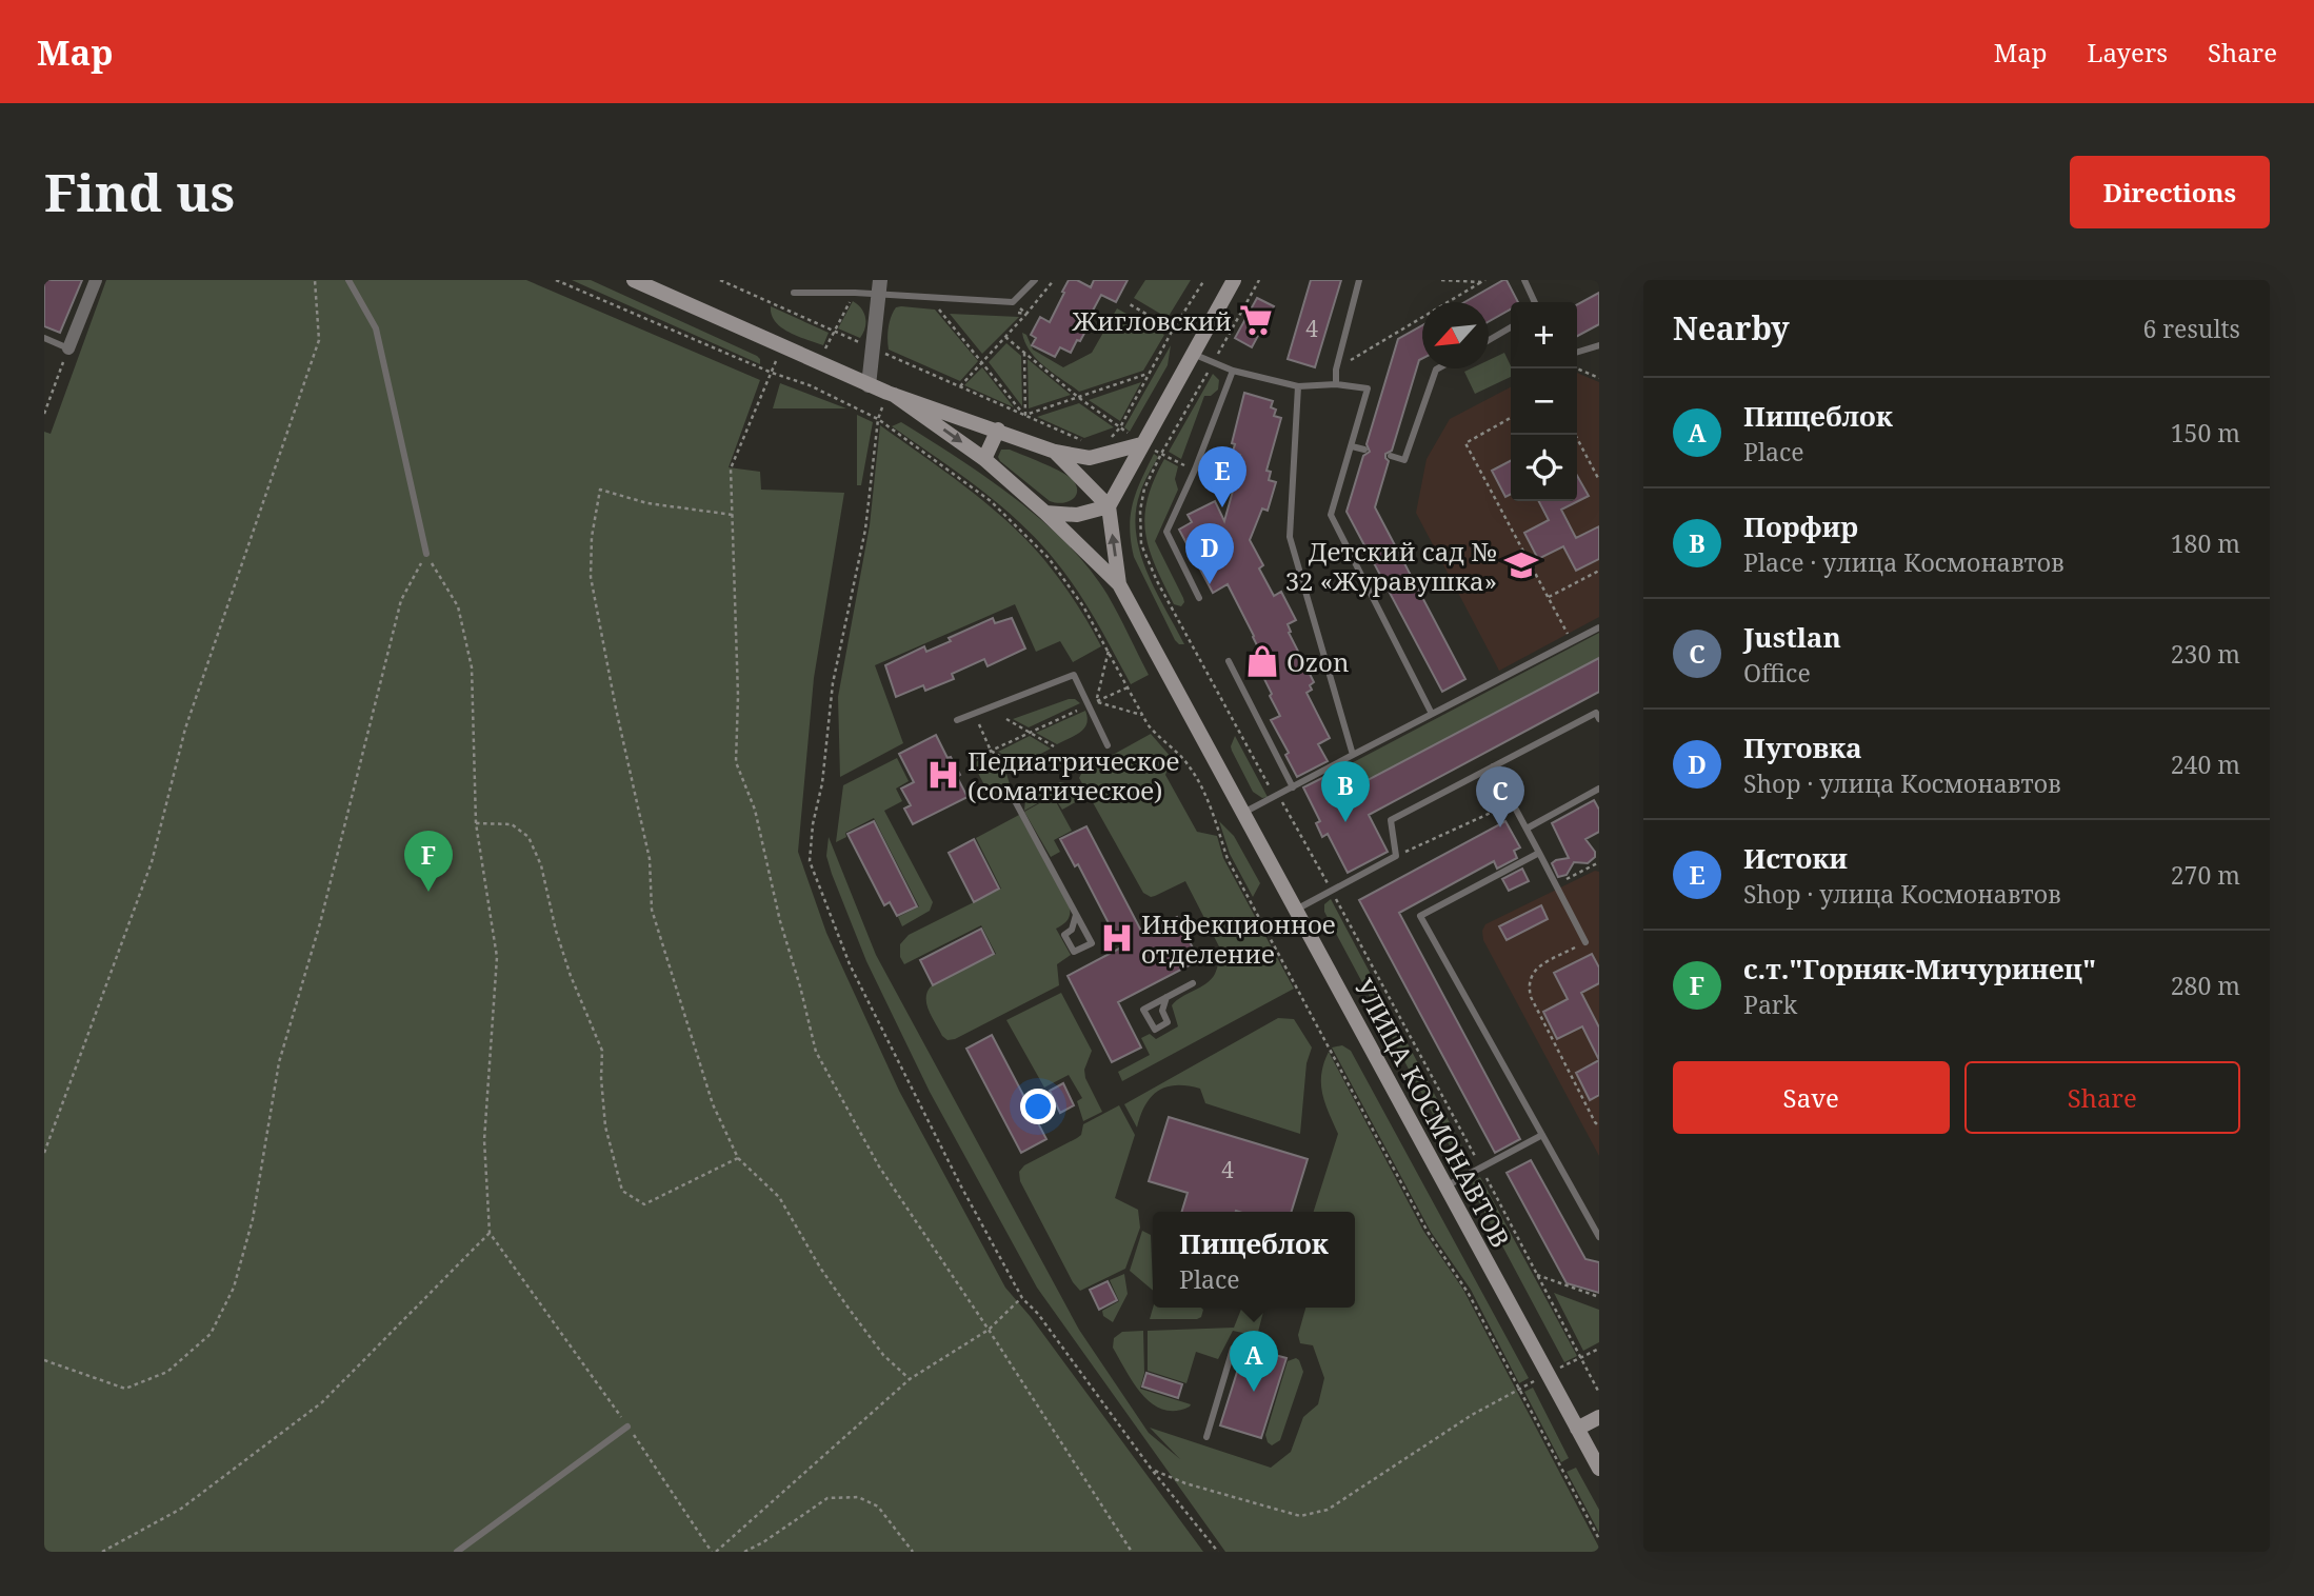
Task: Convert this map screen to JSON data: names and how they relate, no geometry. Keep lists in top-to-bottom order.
{
  "streets": {
    "main road": ["УЛИЦА КОСМОНАВТОВ"]
  },
  "places": {
    "supermarket": ["Жигловский"],
    "school or university": ["Детский сад № 32 «Журавушка»"],
    "shop": ["Ozon"],
    "hospital": ["Педиатрическое (соматическое)", "Инфекционное отделение"]
  },
  "house_numbers": ["4", "4"],
  "north": "bottom left",
  "page": {
    "header": "Map",
    "nav": ["Map", "Layers", "Share"],
    "buttons": [
      "Directions",
      ["Save", "Share"]
    ],
    "title": "Find us",
    "heading": ["Nearby", "6 results"],
    "map_buttons": ["+", "−"],
    "list": [
      {
        "mark": "A",
        "name": "Пищеблок",
        "note": "Place",
        "value": "150 m"
      },
      {
        "mark": "B",
        "name": "Порфир",
        "note": "Place · улица Космонавтов",
        "value": "180 m"
      },
      {
        "mark": "C",
        "name": "Justlan",
        "note": "Office",
        "value": "230 m"
      },
      {
        "mark": "D",
        "name": "Пуговка",
        "note": "Shop · улица Космонавтов",
        "value": "240 m"
      },
      {
        "mark": "E",
        "name": "Истоки",
        "note": "Shop · улица Космонавтов",
        "value": "270 m"
      },
      {
        "mark": "F",
        "name": "с.т.\"Горняк-Мичуринец\"",
        "note": "Park",
        "value": "280 m"
      }
    ],
    "pins": [
      "E",
      "D",
      "B",
      "C",
      "F",
      "A"
    ],
    "popup": ["Пищеблок", "Place"]
  }
}
